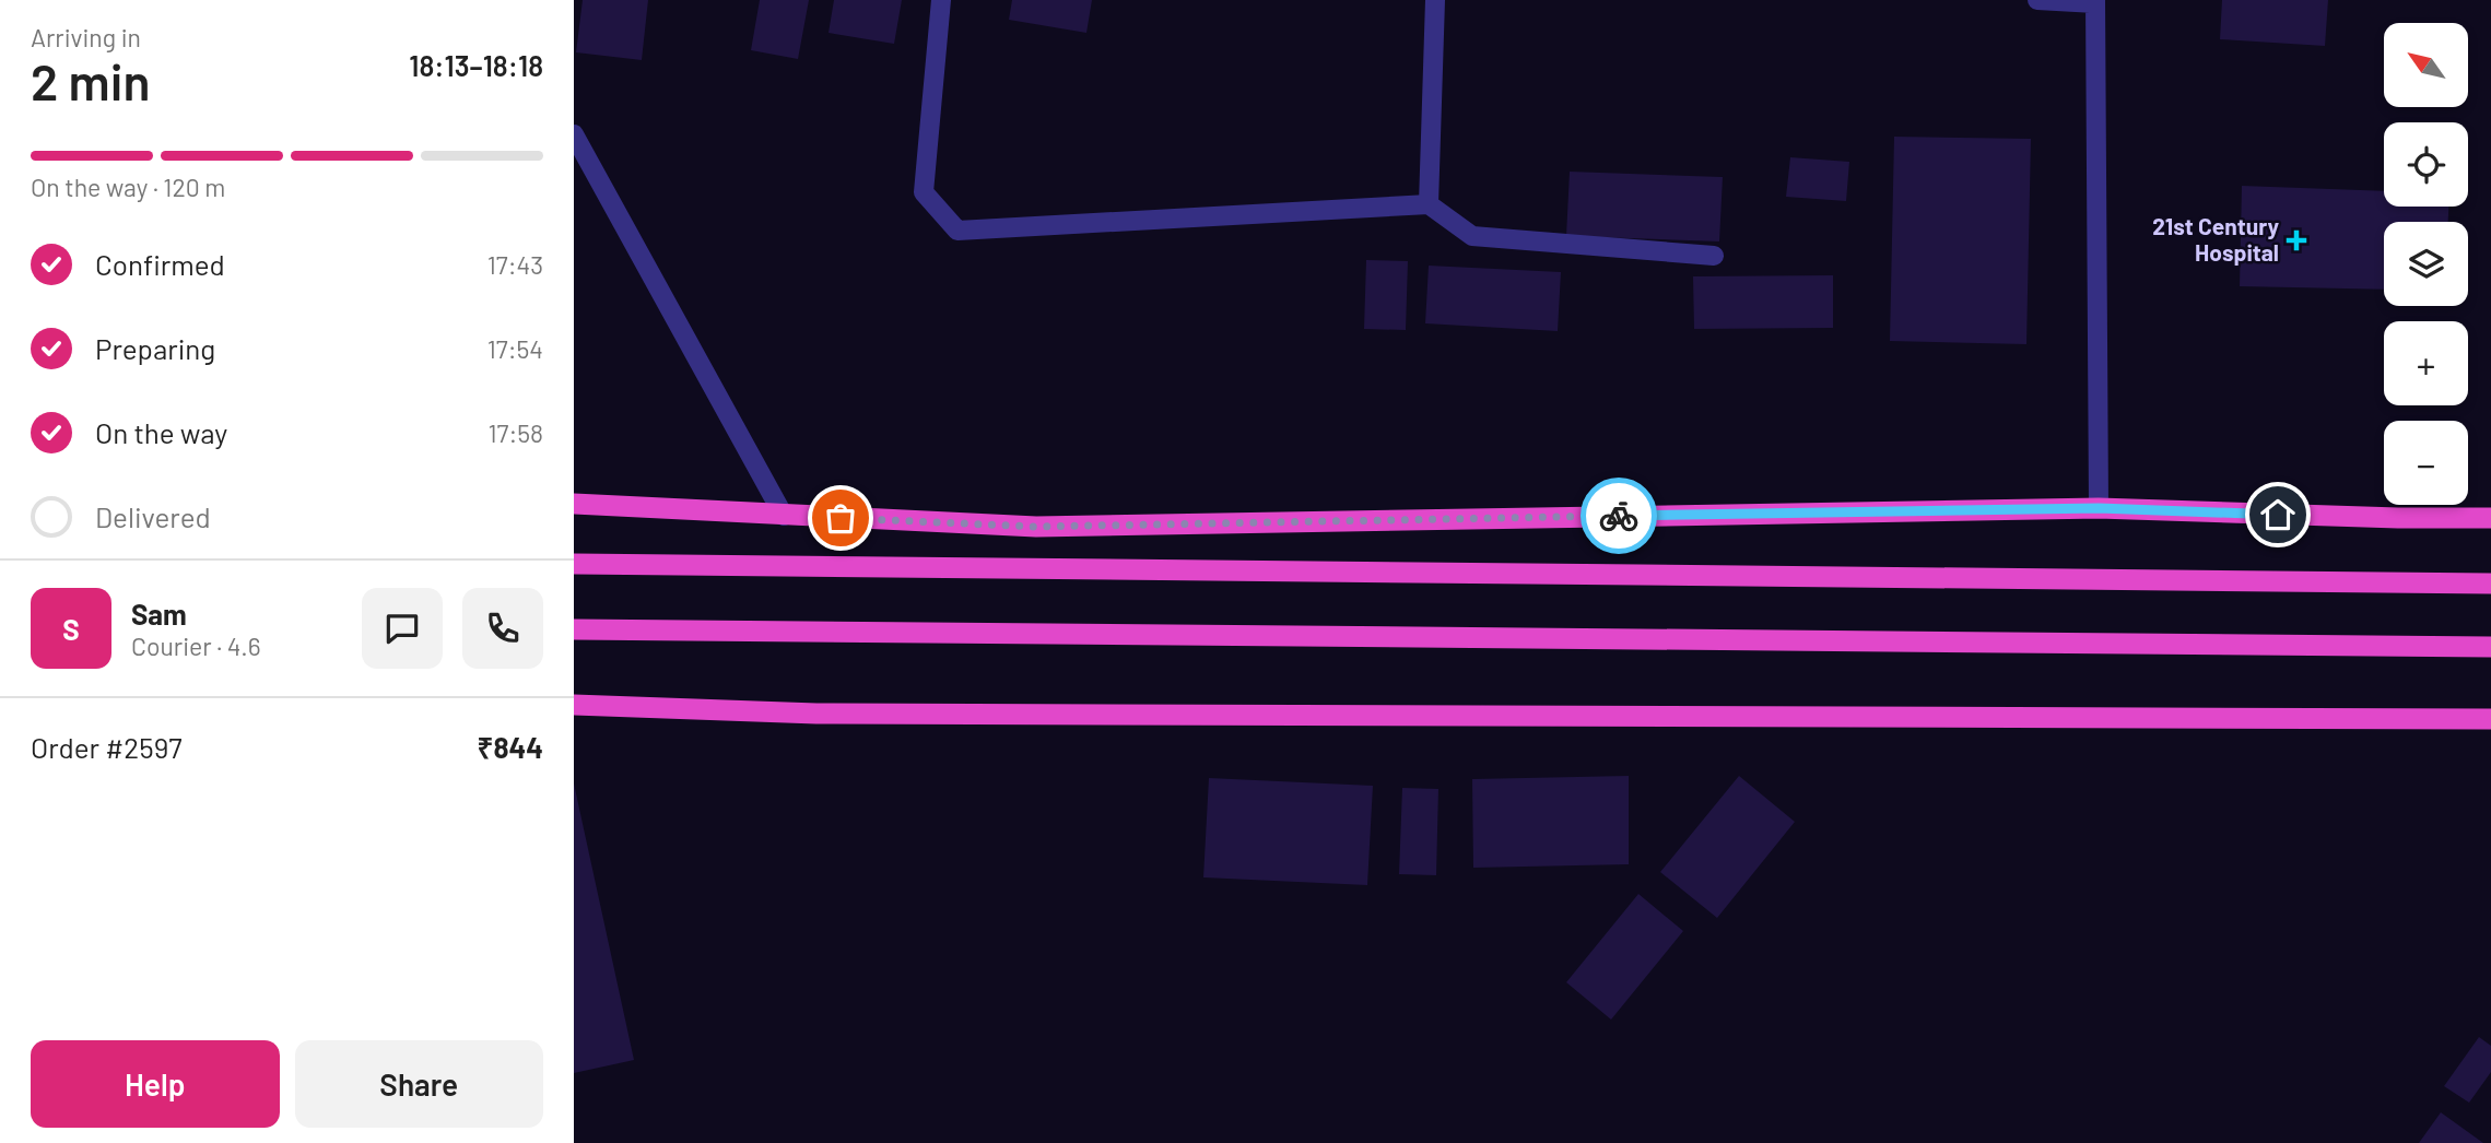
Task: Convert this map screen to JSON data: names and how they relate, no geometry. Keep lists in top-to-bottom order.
{
  "places": {
    "health": ["21st Century Hospital"]
  },
  "north": "top left",
  "page": {
    "heading": ["2 min", "Arriving in", "18:13–18:18"],
    "panel": [
      "Sam",
      "Courier · 4.6",
      "Order #2597",
      "₹844"
    ],
    "map_buttons": ["+", "−"],
    "bar": "On the way · 120 m",
    "list": [
      ["Confirmed", "17:43"],
      ["Preparing", "17:54"],
      ["On the way", "17:58"],
      "Delivered"
    ],
    "round": "S",
    "buttons": ["Help", "Share"]
  }
}
